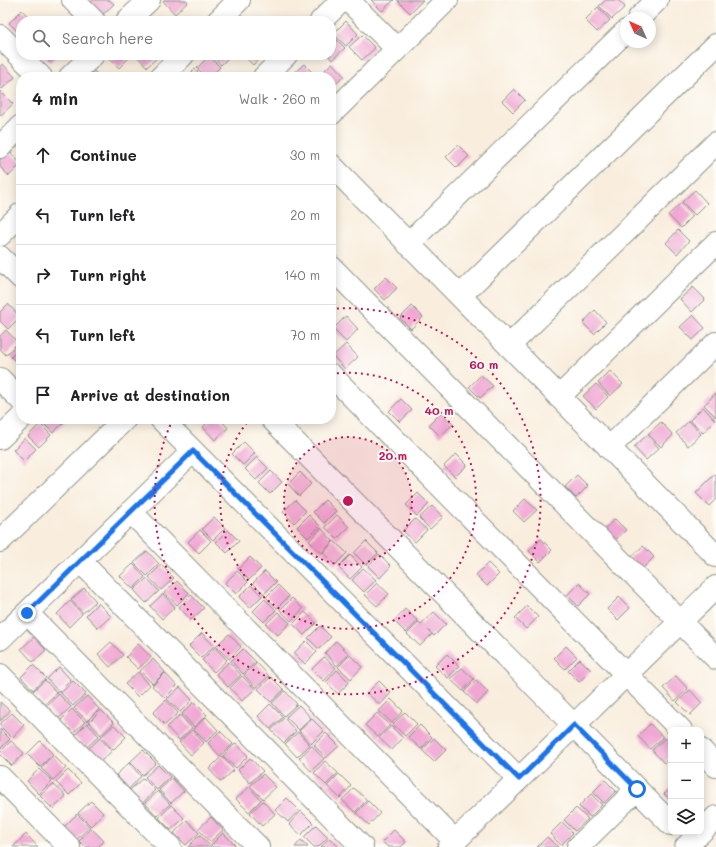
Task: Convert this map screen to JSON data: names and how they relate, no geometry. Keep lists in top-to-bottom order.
{
  "north": "top left",
  "page": {
    "search": "Search here",
    "heading": ["4 min", "Walk · 260 m"],
    "list": [
      ["Continue", "30 m"],
      ["Turn left", "20 m"],
      ["Turn right", "140 m"],
      ["Turn left", "70 m"],
      "Arrive at destination"
    ],
    "map_buttons": ["+", "−"]
  },
  "rings": ["60 m", "40 m", "20 m"]
}
